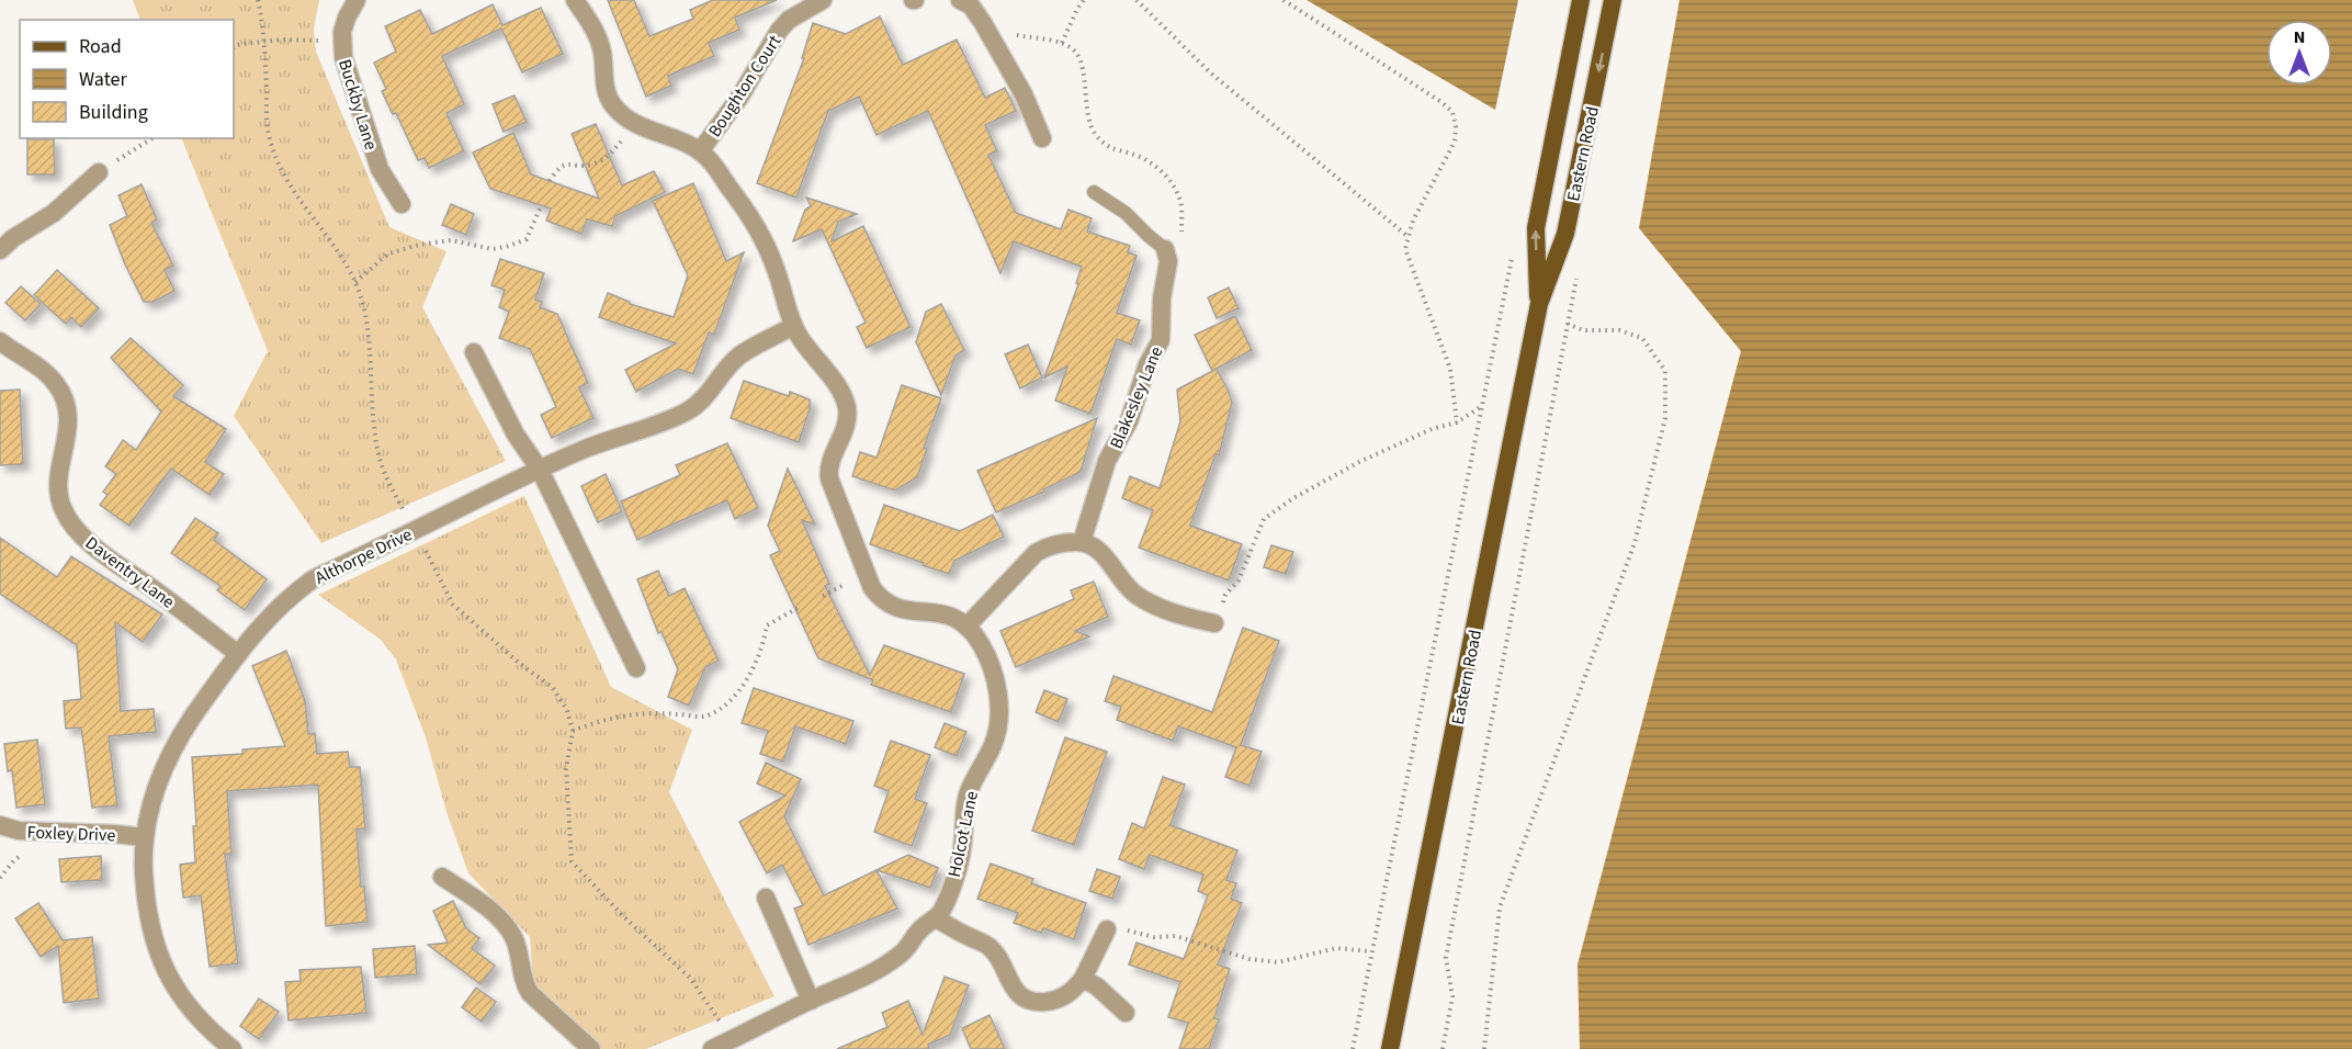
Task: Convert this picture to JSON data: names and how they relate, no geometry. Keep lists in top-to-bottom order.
{
  "streets": {
    "main road": ["Eastern Road"],
    "street": [
      "Boughton Court",
      "Buckby Lane",
      "Blakesley Lane",
      "Althorpe Drive",
      "Daventry Lane",
      "Foxley Drive",
      "Holcot Lane"
    ]
  },
  "crossings": [
    ["Althorpe Drive", "Daventry Lane"],
    ["Althorpe Drive", "Foxley Drive"]
  ],
  "legend": ["Road", "Water", "Building"],
  "north": "top"
}
